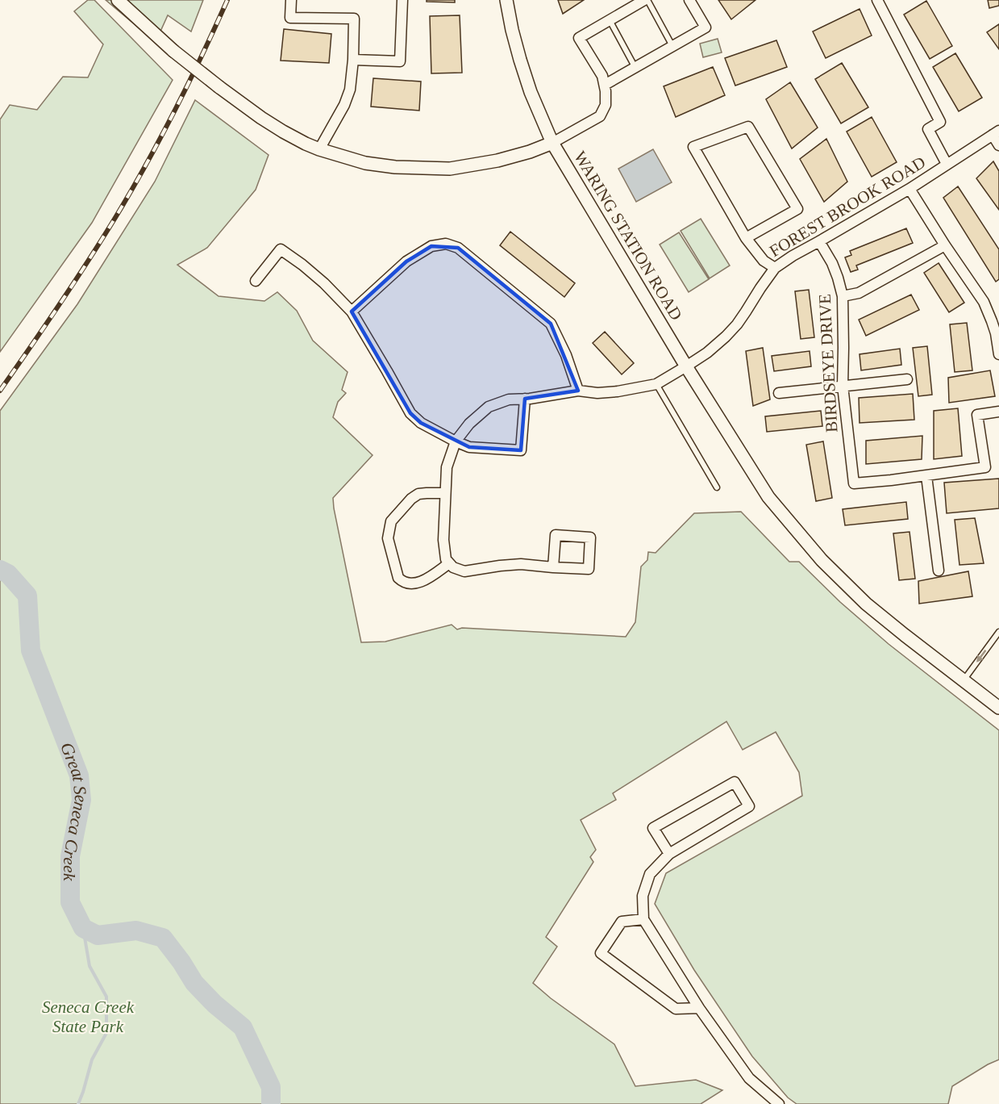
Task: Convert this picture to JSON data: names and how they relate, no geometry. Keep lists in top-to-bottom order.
{
  "streets": {
    "street": ["FOREST BROOK ROAD", "WARING STATION ROAD", "BIRDSEYE DRIVE"]
  },
  "crossings": [
    ["FOREST BROOK ROAD", "WARING STATION ROAD"],
    ["FOREST BROOK ROAD", "BIRDSEYE DRIVE"]
  ],
  "water": ["Great Seneca Creek"],
  "parks": ["Seneca Creek State Park"]
}
